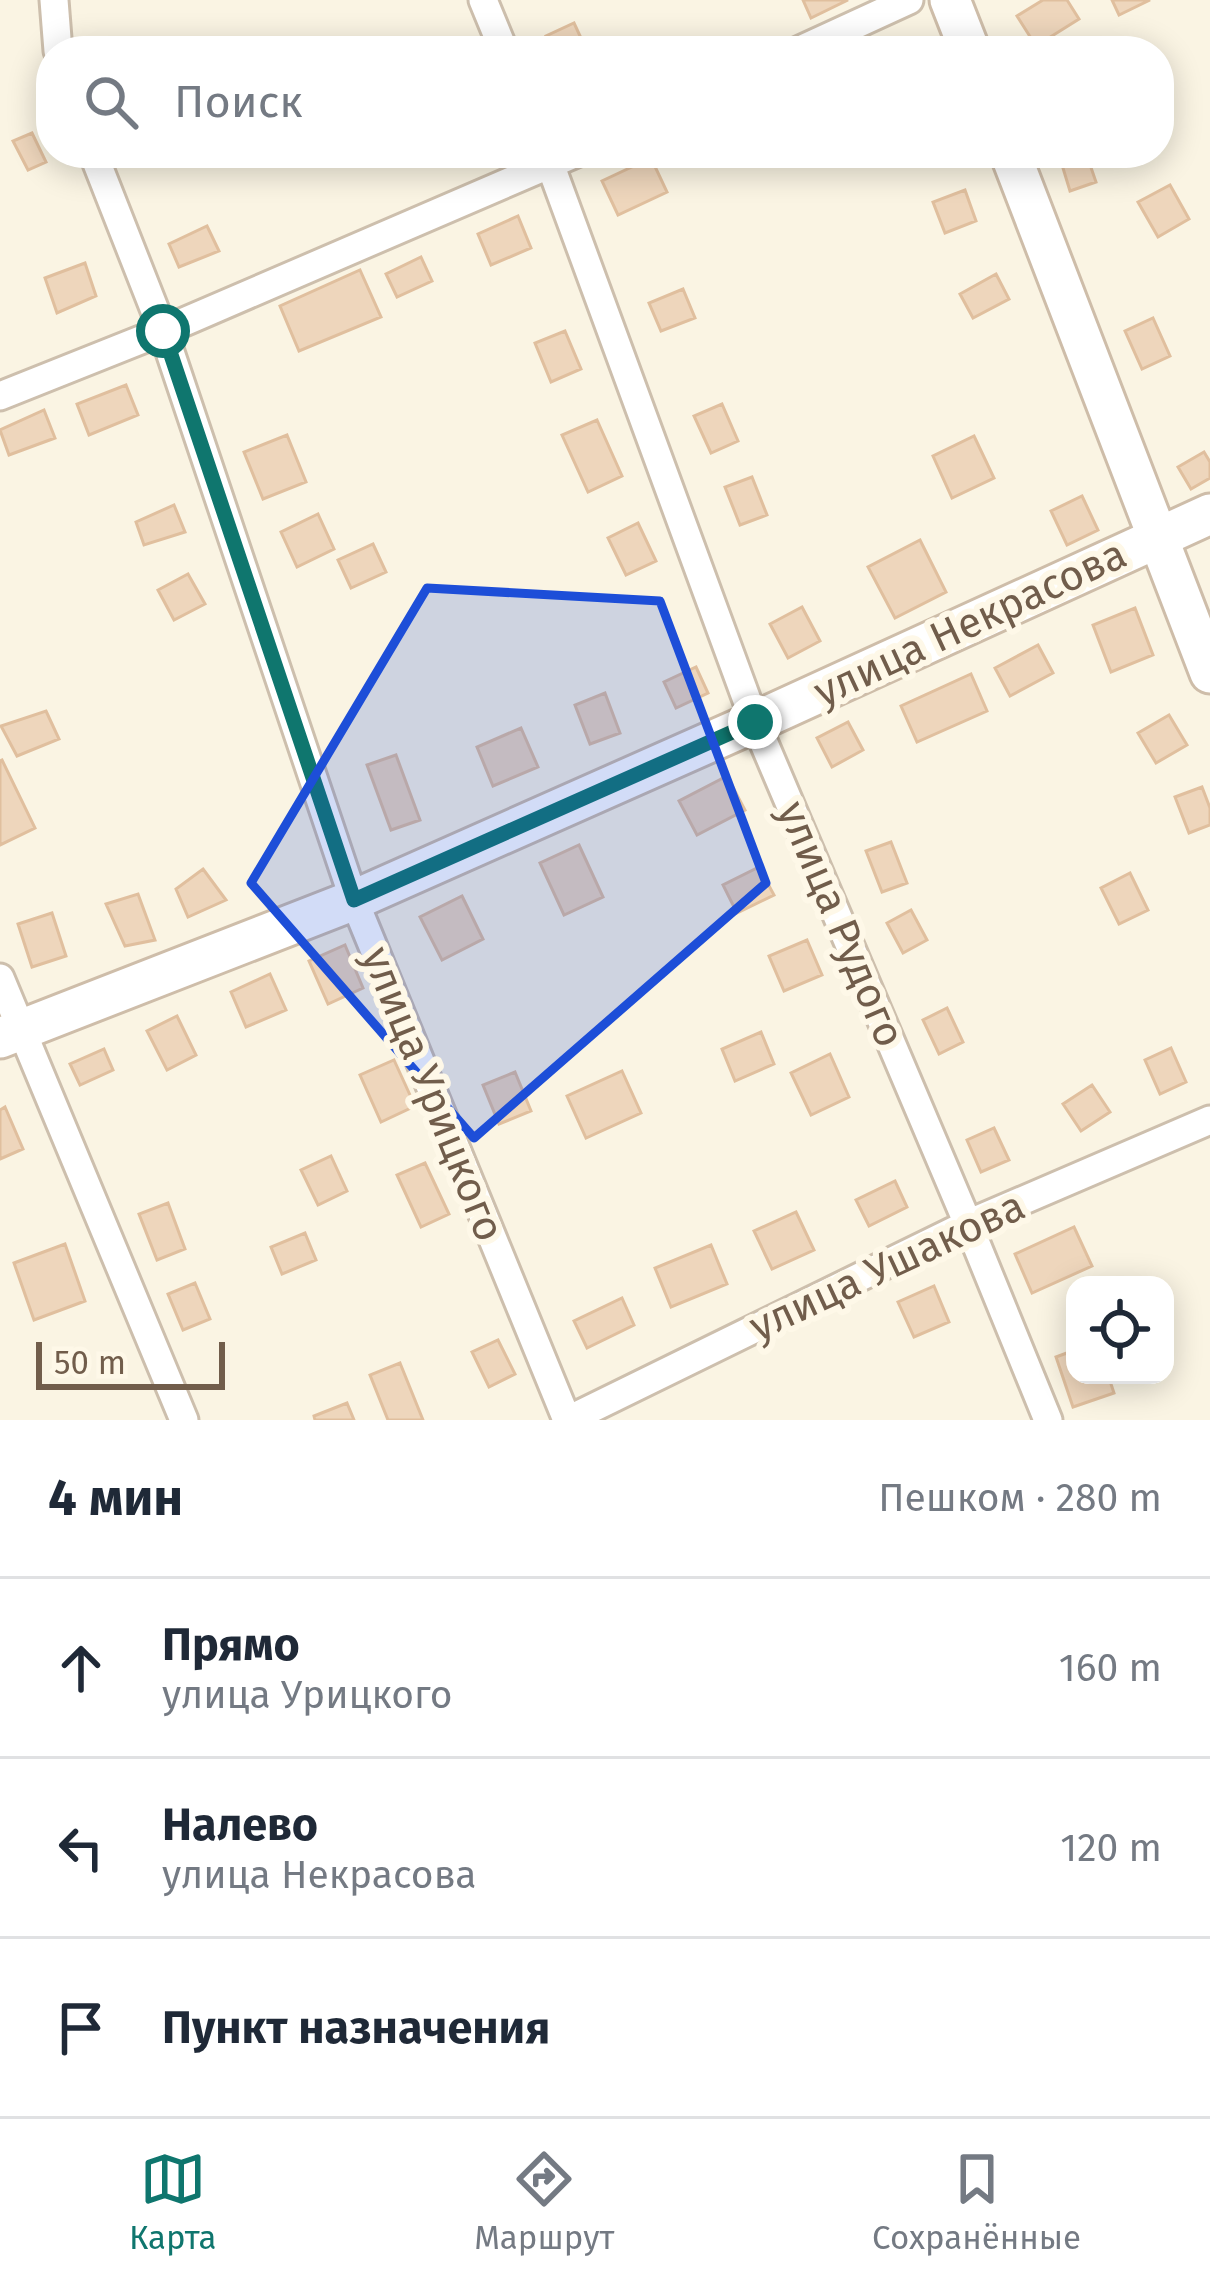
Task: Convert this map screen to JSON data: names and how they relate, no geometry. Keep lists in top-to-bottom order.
{
  "streets": {
    "street": [
      "улица Некрасова",
      "улица Рудого",
      "улица Урицкого",
      "улица Ушакова"
    ]
  },
  "crossings": [
    ["улица Некрасова", "улица Рудого"],
    ["улица Некрасова", "улица Урицкого"],
    ["улица Рудого", "улица Ушакова"],
    ["улица Урицкого", "улица Ушакова"]
  ],
  "scale_bar": "50 m",
  "page": {
    "search": "Поиск",
    "scale": "50 m",
    "heading": ["4 мин", "Пешком · 280 m"],
    "list": [
      ["Прямо", "улица Урицкого", "160 m"],
      ["Налево", "улица Некрасова", "120 m"],
      "Пункт назначения"
    ],
    "nav": ["Карта", "Маршрут", "Сохранённые"]
  }
}
